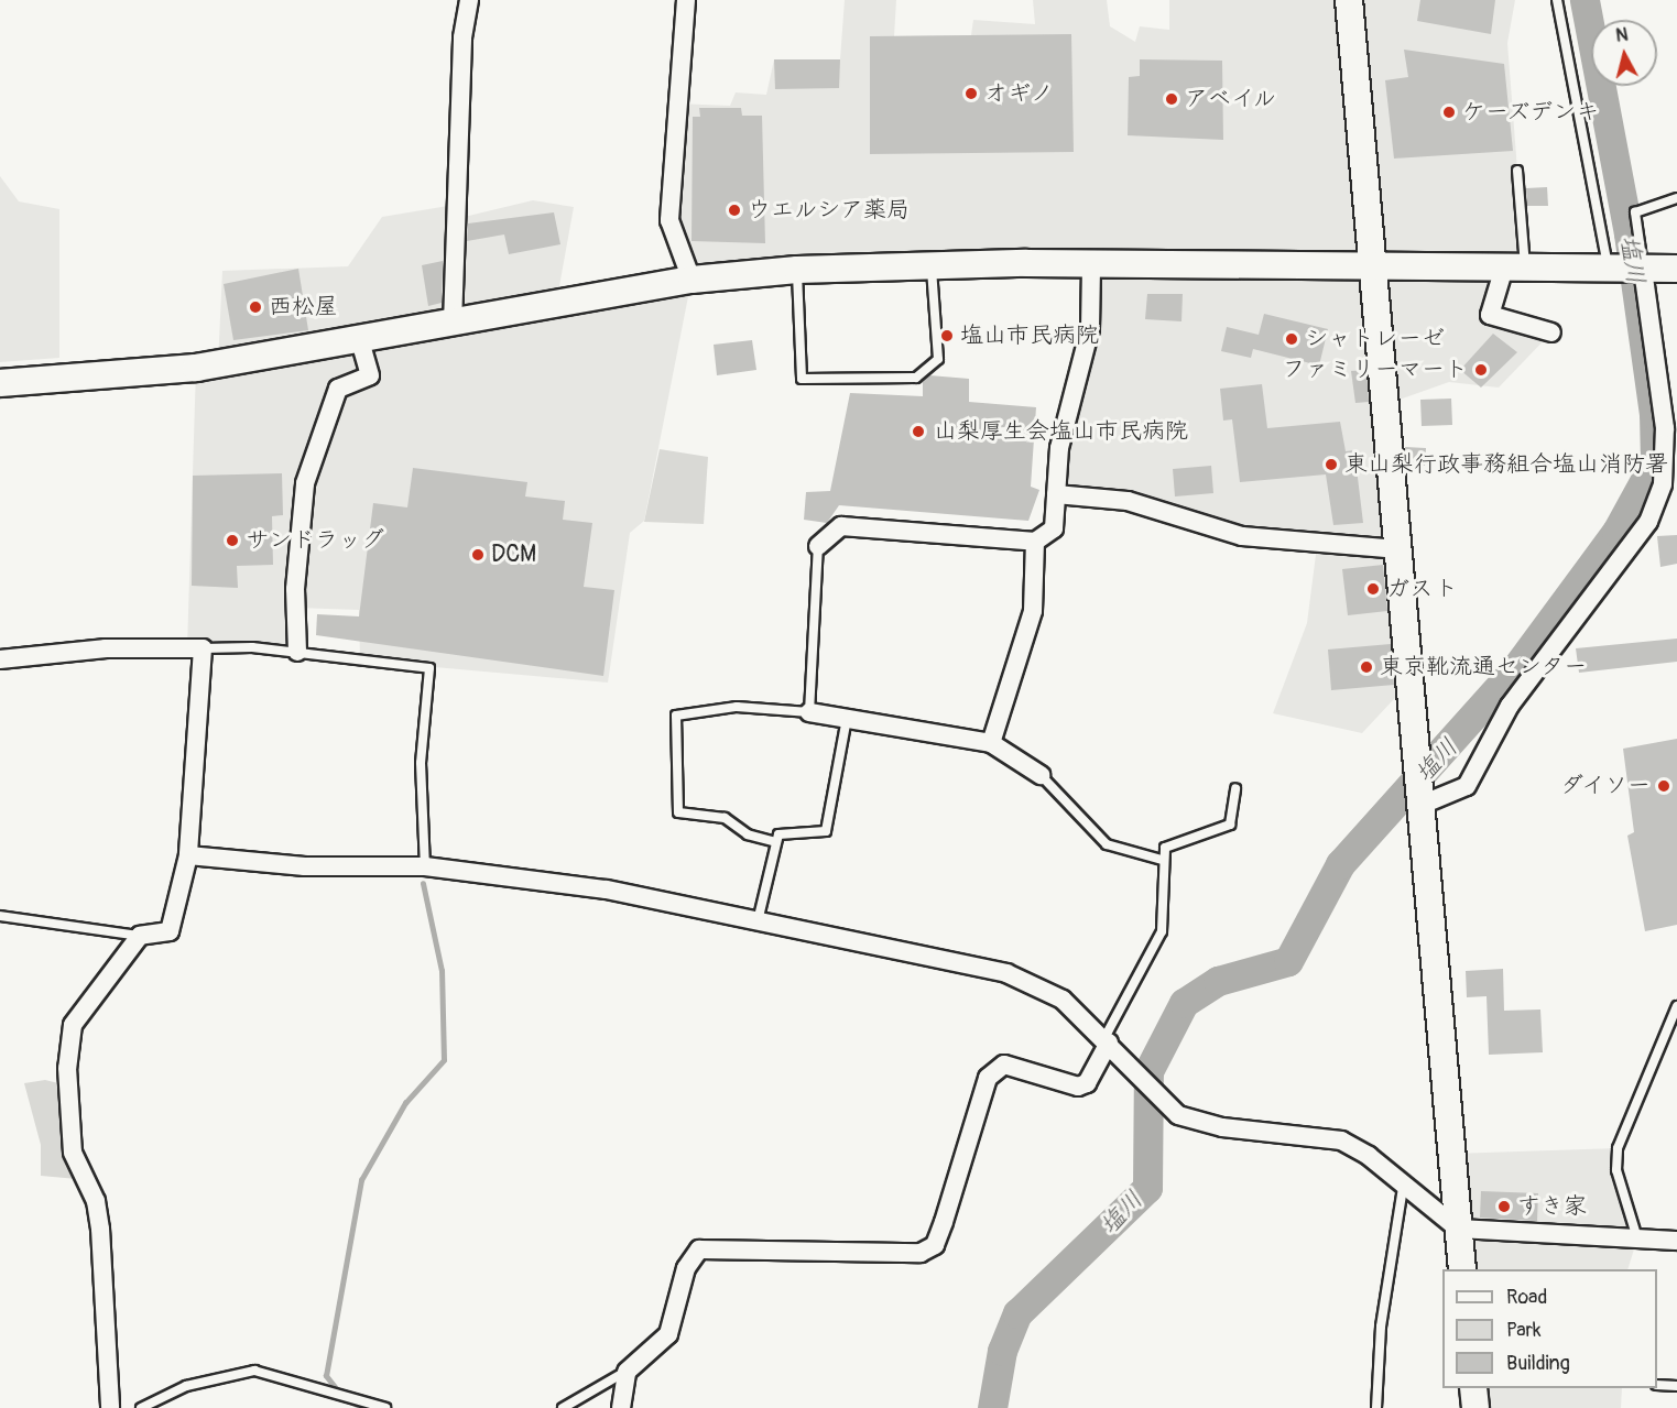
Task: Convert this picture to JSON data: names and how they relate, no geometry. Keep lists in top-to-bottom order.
{
  "water": ["塩川"],
  "places": [
    "オギノ",
    "アベイル",
    "ケーズデンキ",
    "ウエルシア薬局",
    "西松屋",
    "塩山市民病院",
    "シャトレーゼ",
    "ファミリーマート",
    "山梨厚生会塩山市民病院",
    "東山梨行政事務組合塩山消防署",
    "サンドラッグ",
    "DCM",
    "ガスト",
    "東京靴流通センター",
    "ダイソー",
    "すき家"
  ],
  "legend": ["Road", "Park", "Building"],
  "north": "top"
}
